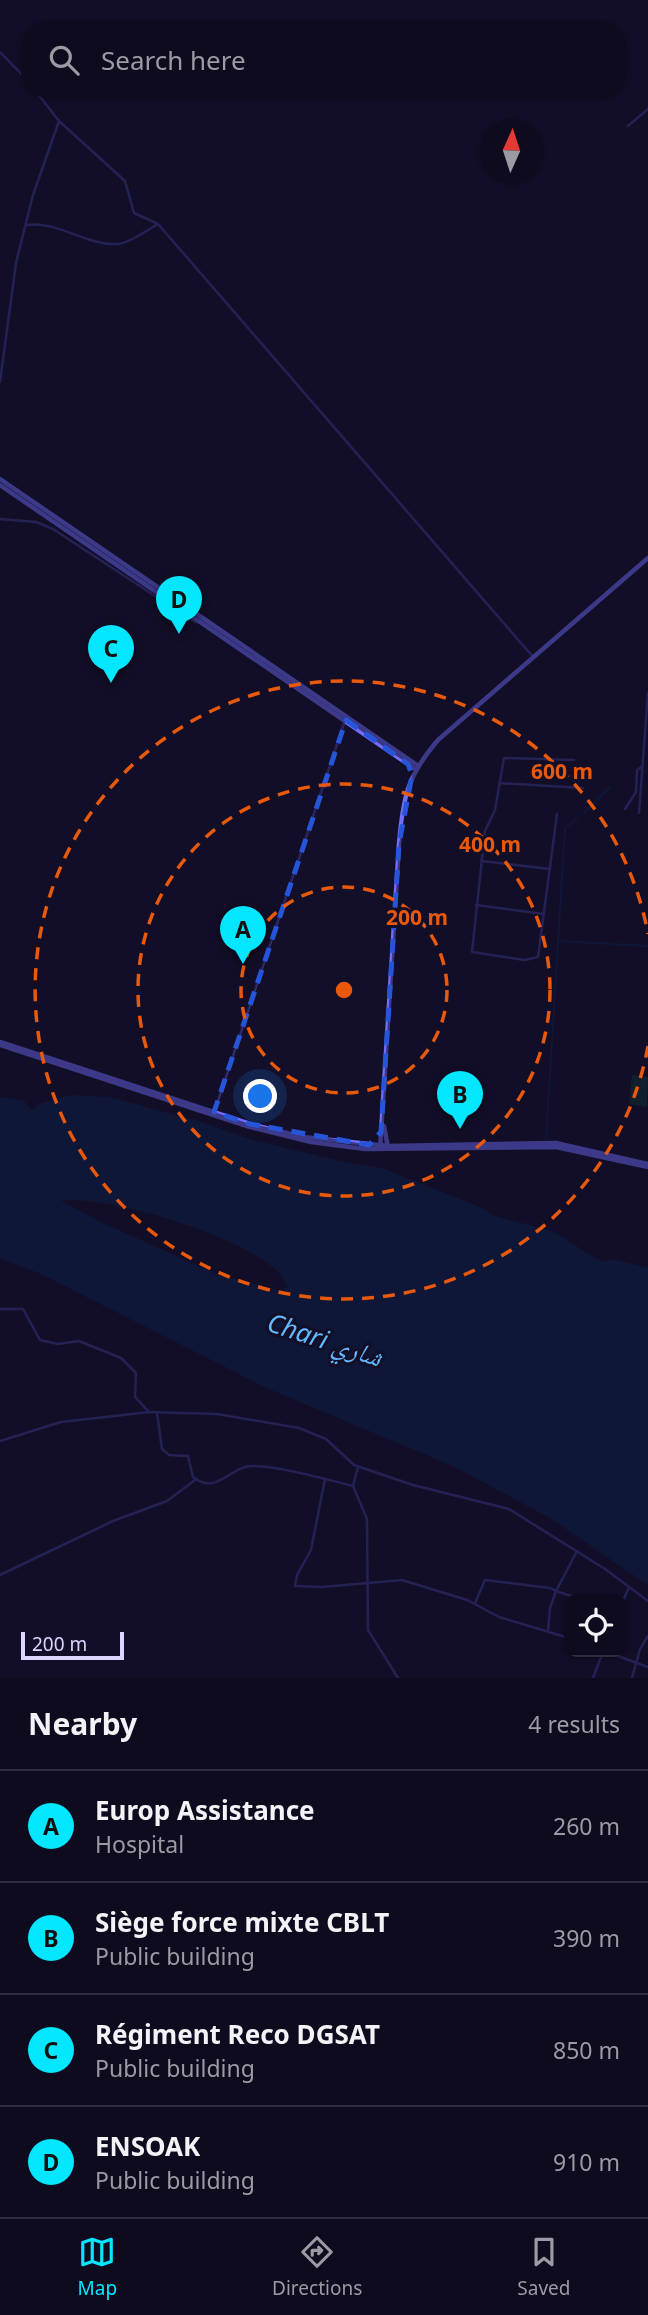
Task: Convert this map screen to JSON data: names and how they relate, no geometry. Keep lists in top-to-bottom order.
{
  "water": ["Chari شاري"],
  "scale_bar": "200 m",
  "north": "top",
  "page": {
    "search": "Search here",
    "pins": [
      "D",
      "C",
      "A",
      "B"
    ],
    "scale": "200 m",
    "heading": ["Nearby", "4 results"],
    "list": [
      {
        "mark": "A",
        "name": "Europ Assistance",
        "note": "Hospital",
        "value": "260 m"
      },
      {
        "mark": "B",
        "name": "Siège force mixte CBLT",
        "note": "Public building",
        "value": "390 m"
      },
      {
        "mark": "C",
        "name": "Régiment Reco DGSAT",
        "note": "Public building",
        "value": "850 m"
      },
      {
        "mark": "D",
        "name": "ENSOAK",
        "note": "Public building",
        "value": "910 m"
      }
    ],
    "nav": ["Map", "Directions", "Saved"]
  },
  "rings": ["600 m", "400 m", "200 m"]
}
